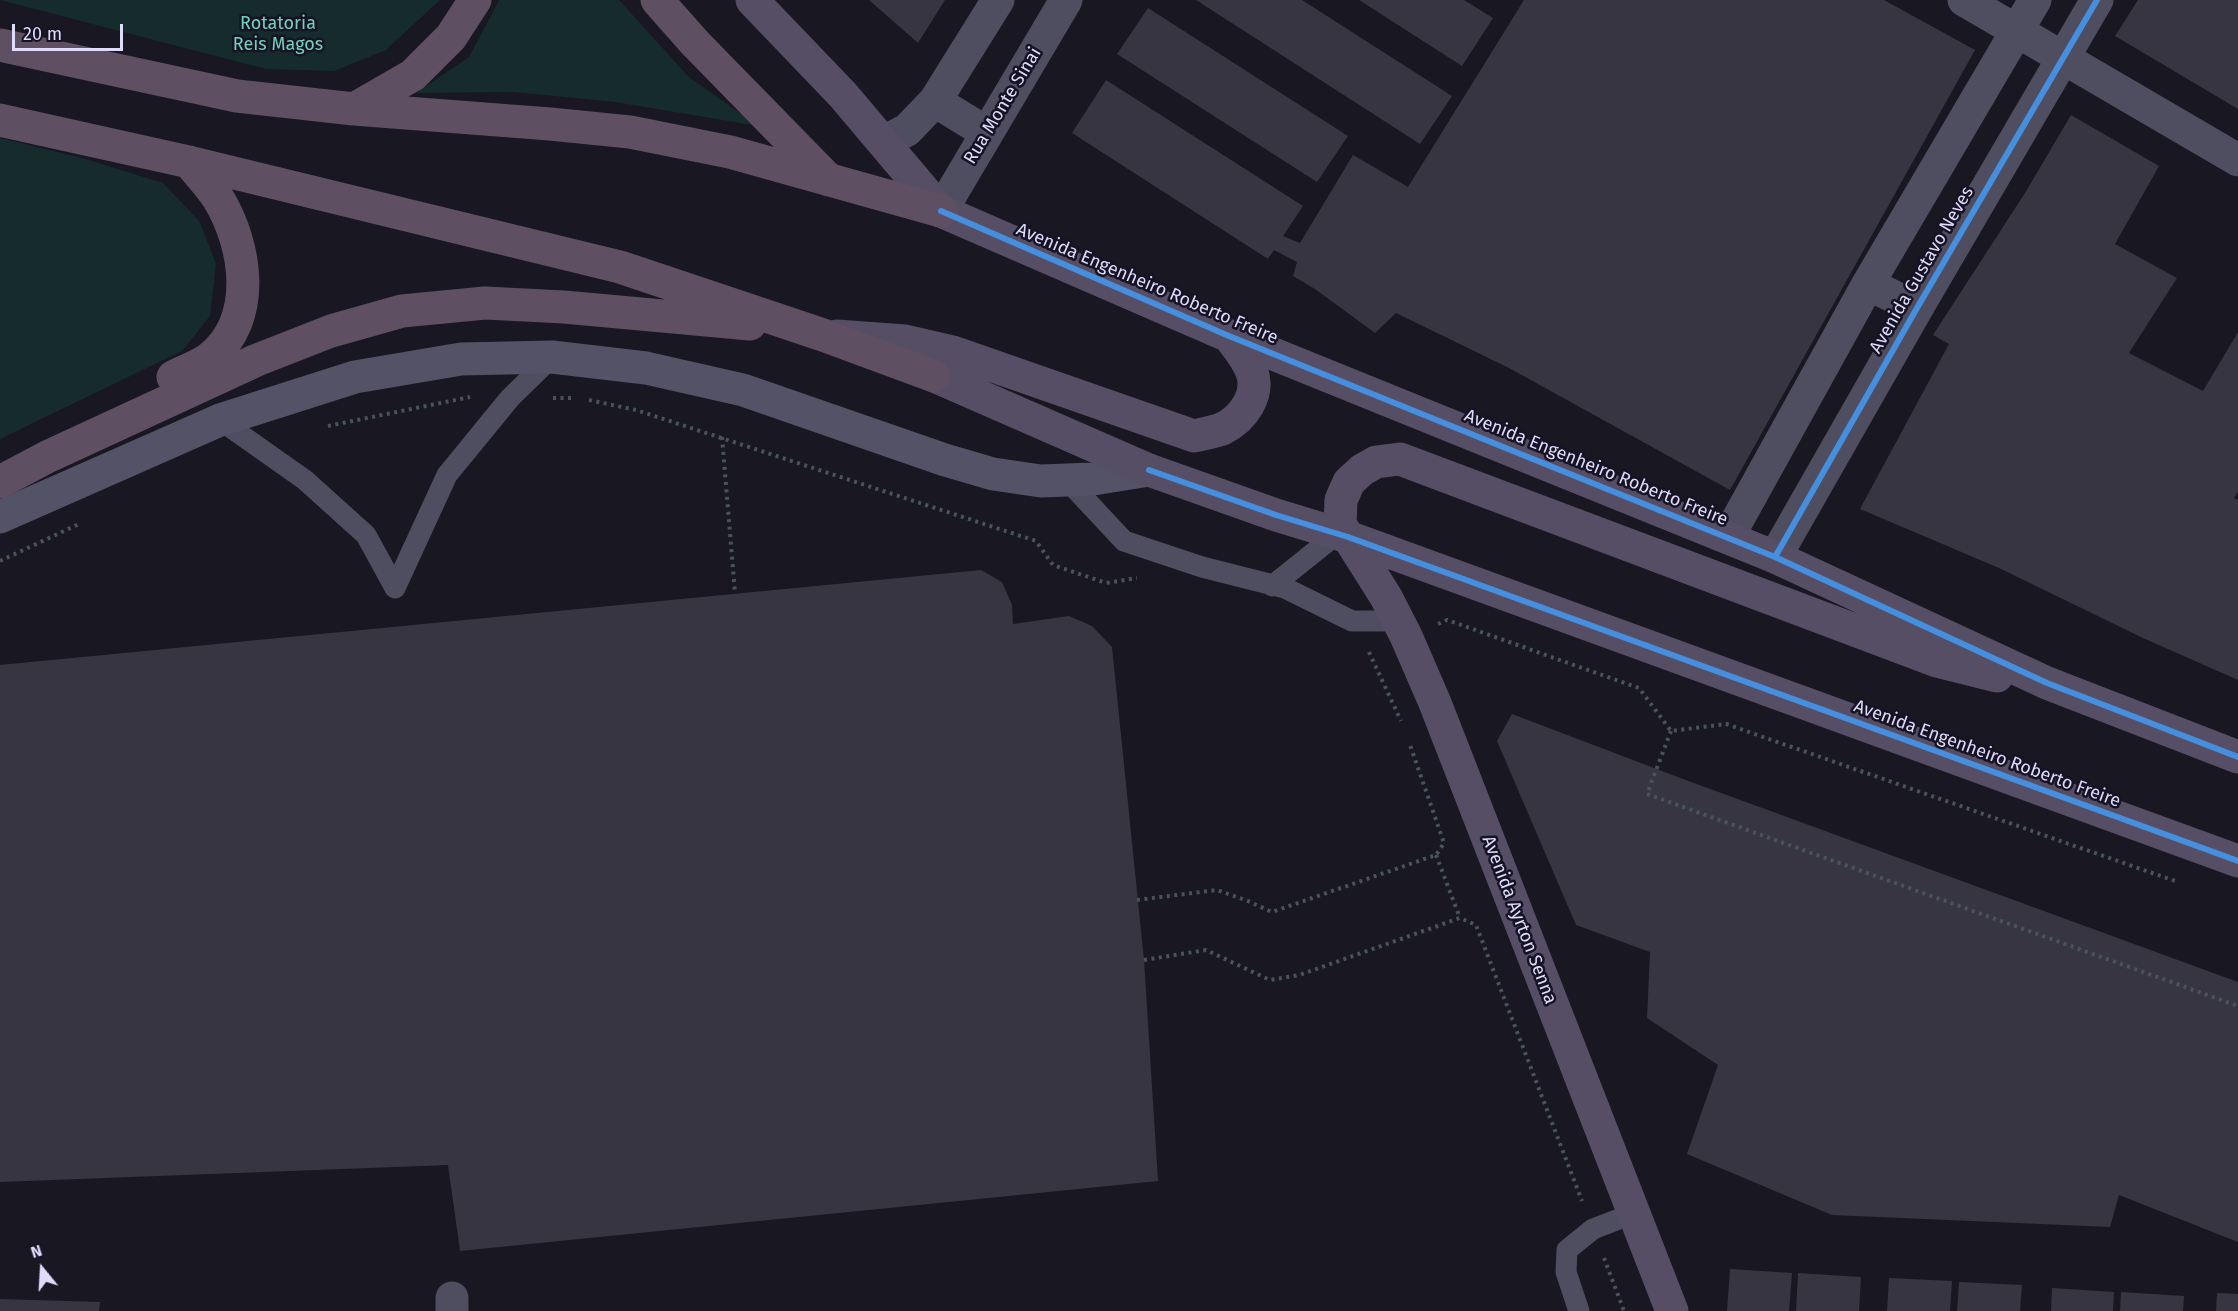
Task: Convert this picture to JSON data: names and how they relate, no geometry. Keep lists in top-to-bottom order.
{
  "streets": {
    "main road": ["Avenida Engenheiro Roberto Freire", "Avenida Ayrton Senna"],
    "street": ["Rua Monte Sinai", "Avenida Gustavo Neves"]
  },
  "crossings": [
    ["Rua Monte Sinai", "Avenida Engenheiro Roberto Freire"],
    ["Avenida Gustavo Neves", "Avenida Engenheiro Roberto Freire"],
    ["Avenida Engenheiro Roberto Freire", "Avenida Ayrton Senna"]
  ],
  "parks": ["Rotatoria Reis Magos"],
  "scale_bar": "20 m",
  "north": "top"
}
